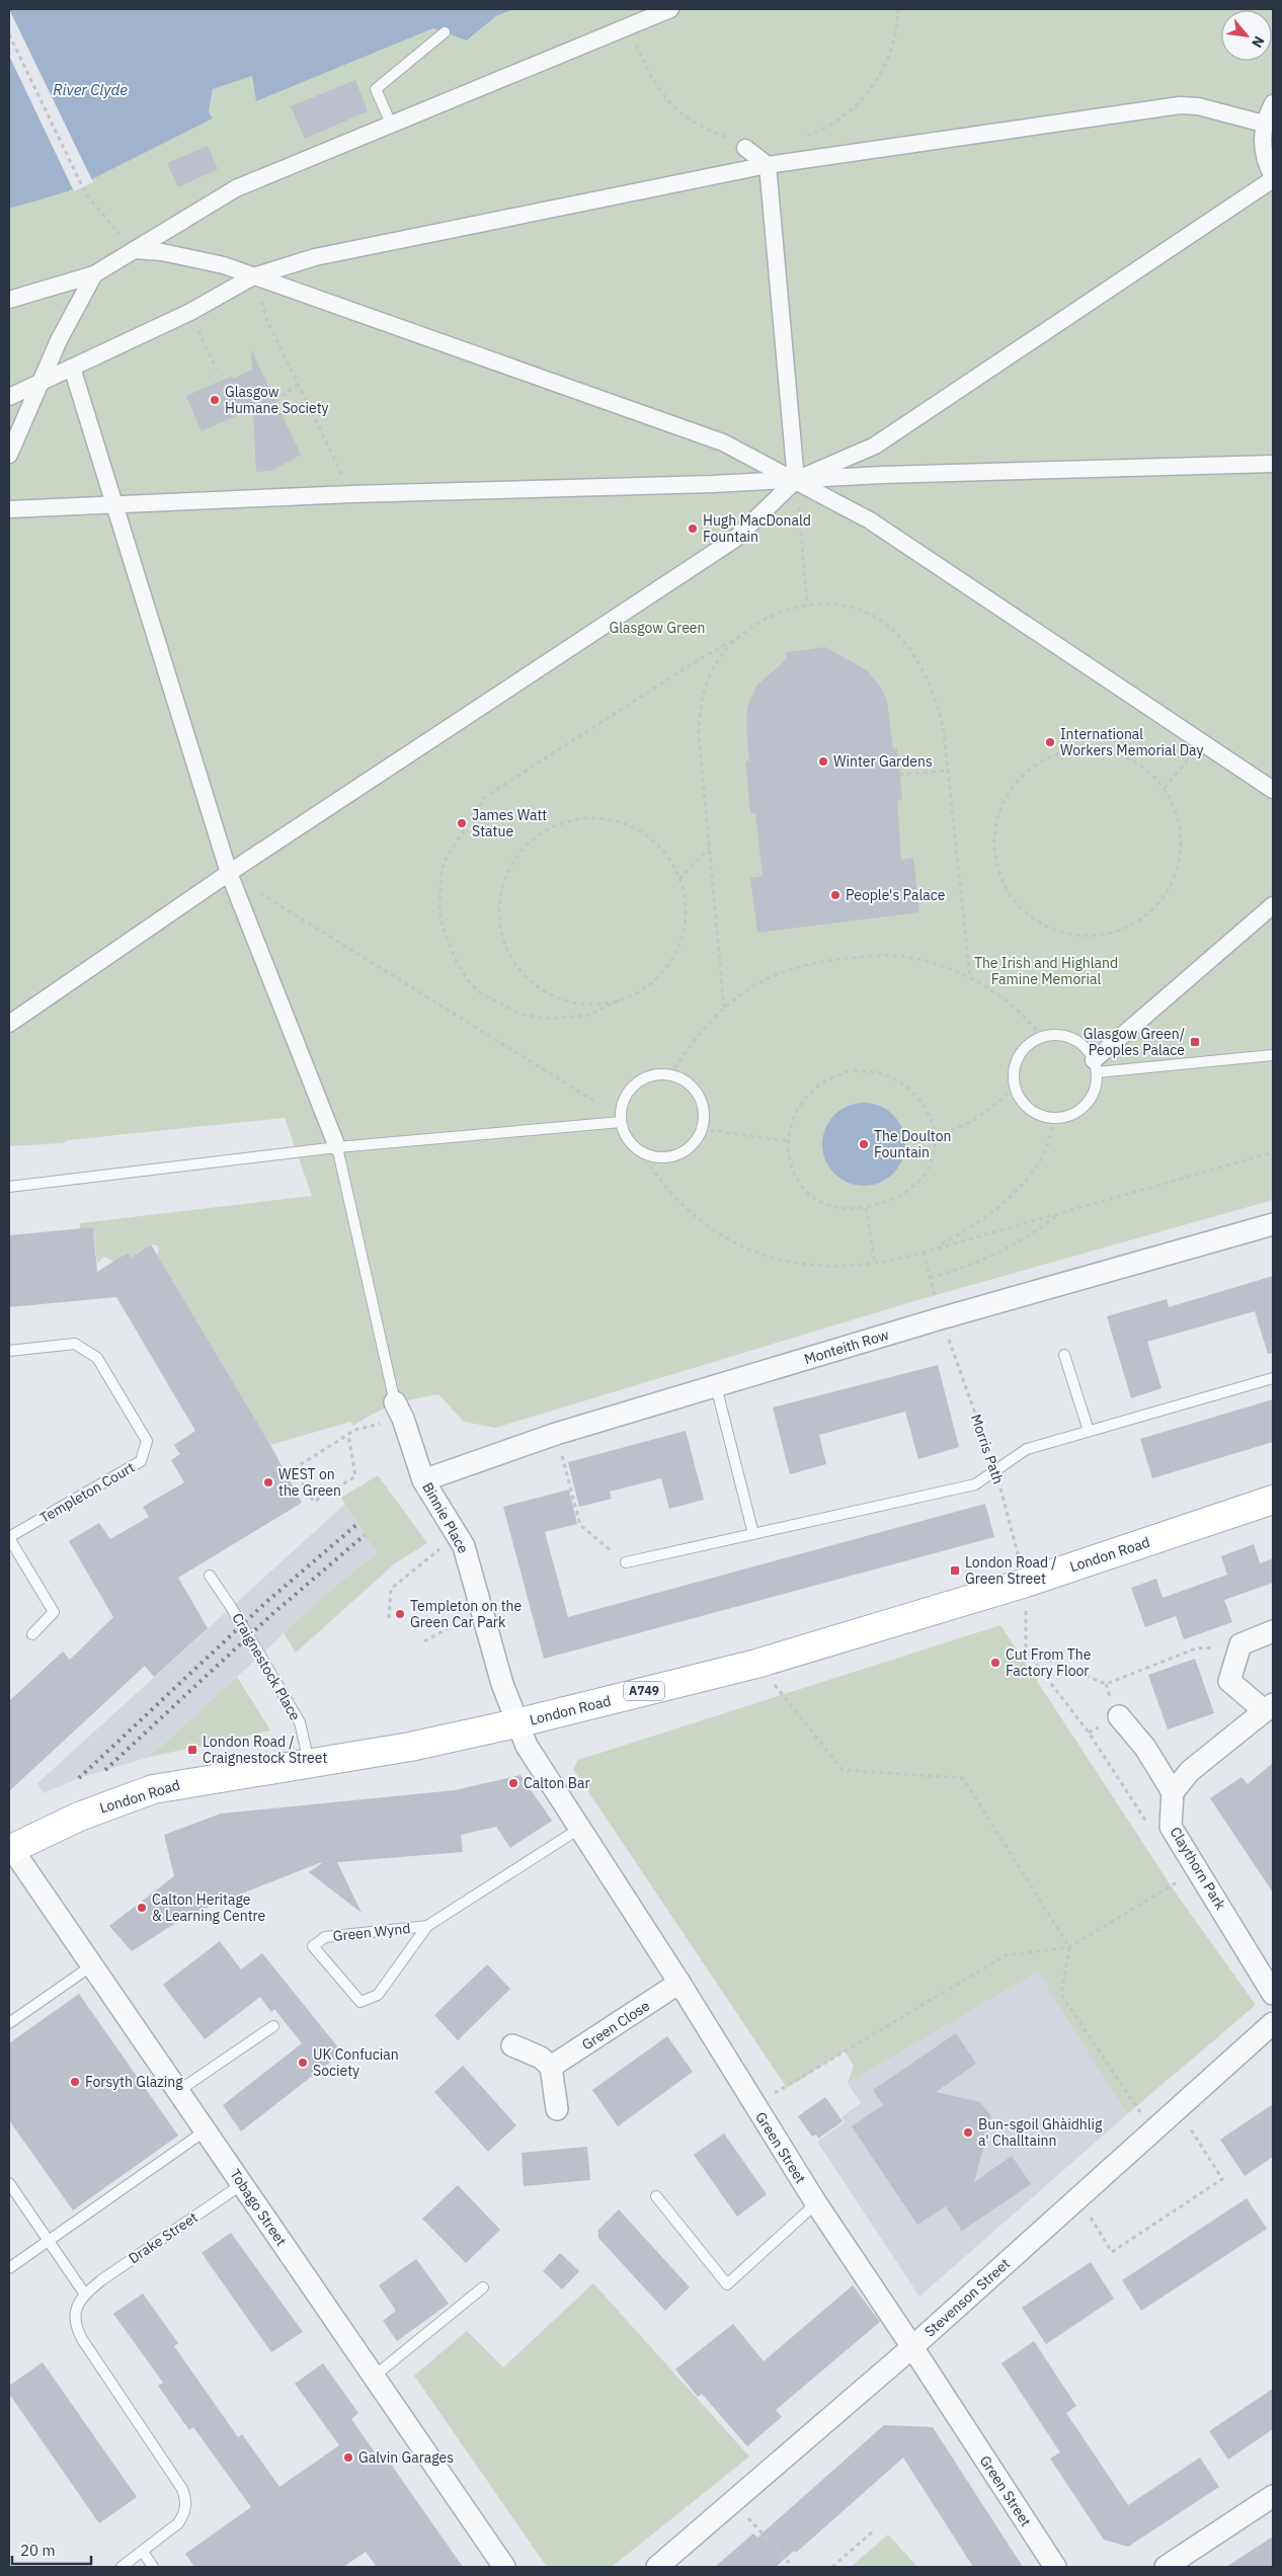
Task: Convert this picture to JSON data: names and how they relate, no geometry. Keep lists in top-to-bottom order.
{
  "streets": {
    "main road": ["London Road", "A749"],
    "street": [
      "Monteith Row",
      "Binnie Place",
      "Claythorn Park",
      "Green Close",
      "Green Street",
      "Tobago Street",
      "Stevenson Street"
    ],
    "lane": [
      "Templeton Court",
      "Craignestock Place",
      "Green Wynd",
      "Drake Street"
    ],
    "path": ["Morris Path"]
  },
  "crossings": [
    ["Monteith Row", "Morris Path"],
    ["Monteith Row", "Binnie Place"],
    ["Morris Path", "London Road"],
    ["Binnie Place", "London Road"],
    ["Binnie Place", "Green Street"],
    ["London Road", "Craignestock Place"],
    ["London Road", "Green Street"],
    ["London Road", "Tobago Street"],
    ["Green Wynd", "Green Street"],
    ["Green Close", "Green Street"],
    ["Green Street", "Stevenson Street"],
    ["Tobago Street", "Drake Street"]
  ],
  "water": ["River Clyde"],
  "parks": ["Glasgow Green", "The Irish and Highland Famine Memorial"],
  "places": {
    "other": [
      "Glasgow Humane Society",
      "Hugh MacDonald Fountain",
      "International Workers Memorial Day",
      "Winter Gardens",
      "James Watt Statue",
      "People's Palace",
      "The Doulton Fountain",
      "WEST on the Green",
      "Templeton on the Green Car Park",
      "Cut From The Factory Floor",
      "Calton Bar",
      "Calton Heritage & Learning Centre",
      "UK Confucian Society",
      "Forsyth Glazing",
      "Bun-sgoil Ghàidhlig a' Challtainn",
      "Galvin Garages"
    ],
    "transit": ["Glasgow Green/ Peoples Palace", "London Road / Green Street", "London Road / Craignestock Street"]
  },
  "scale_bar": "20 m",
  "north": "bottom right"
}
